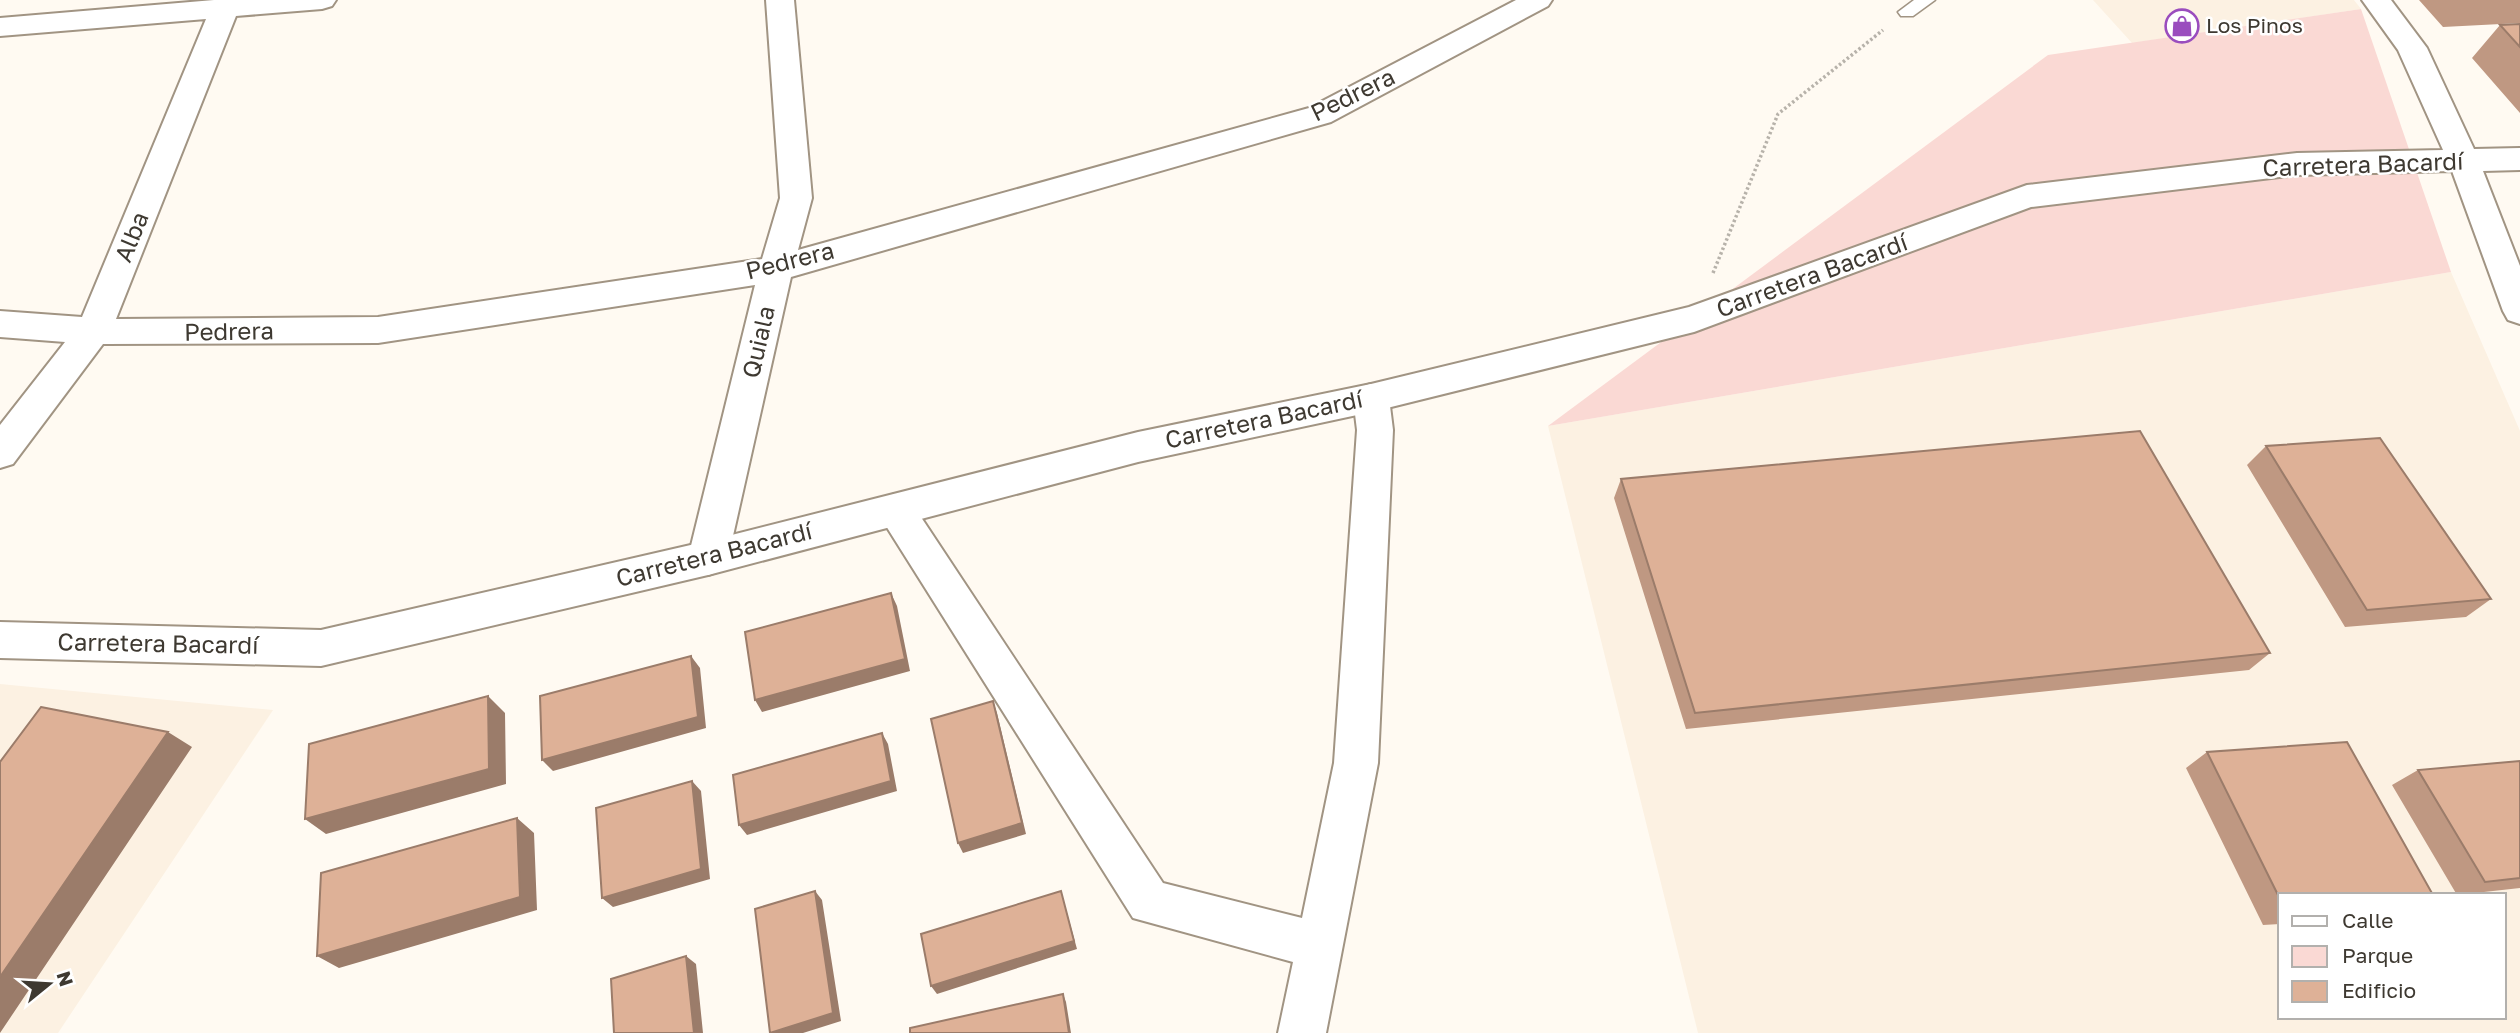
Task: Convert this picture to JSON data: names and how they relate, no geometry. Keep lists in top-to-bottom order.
{
  "streets": {
    "street": [
      "Pedrera",
      "Carretera Bacardí",
      "Alba",
      "Quiala"
    ]
  },
  "crossings": [
    ["Pedrera", "Alba"],
    ["Pedrera", "Quiala"],
    ["Carretera Bacardí", "Quiala"]
  ],
  "places": {
    "shop": ["Los Pinos"]
  },
  "legend": ["Calle", "Parque", "Edificio"],
  "north": "right"
}
